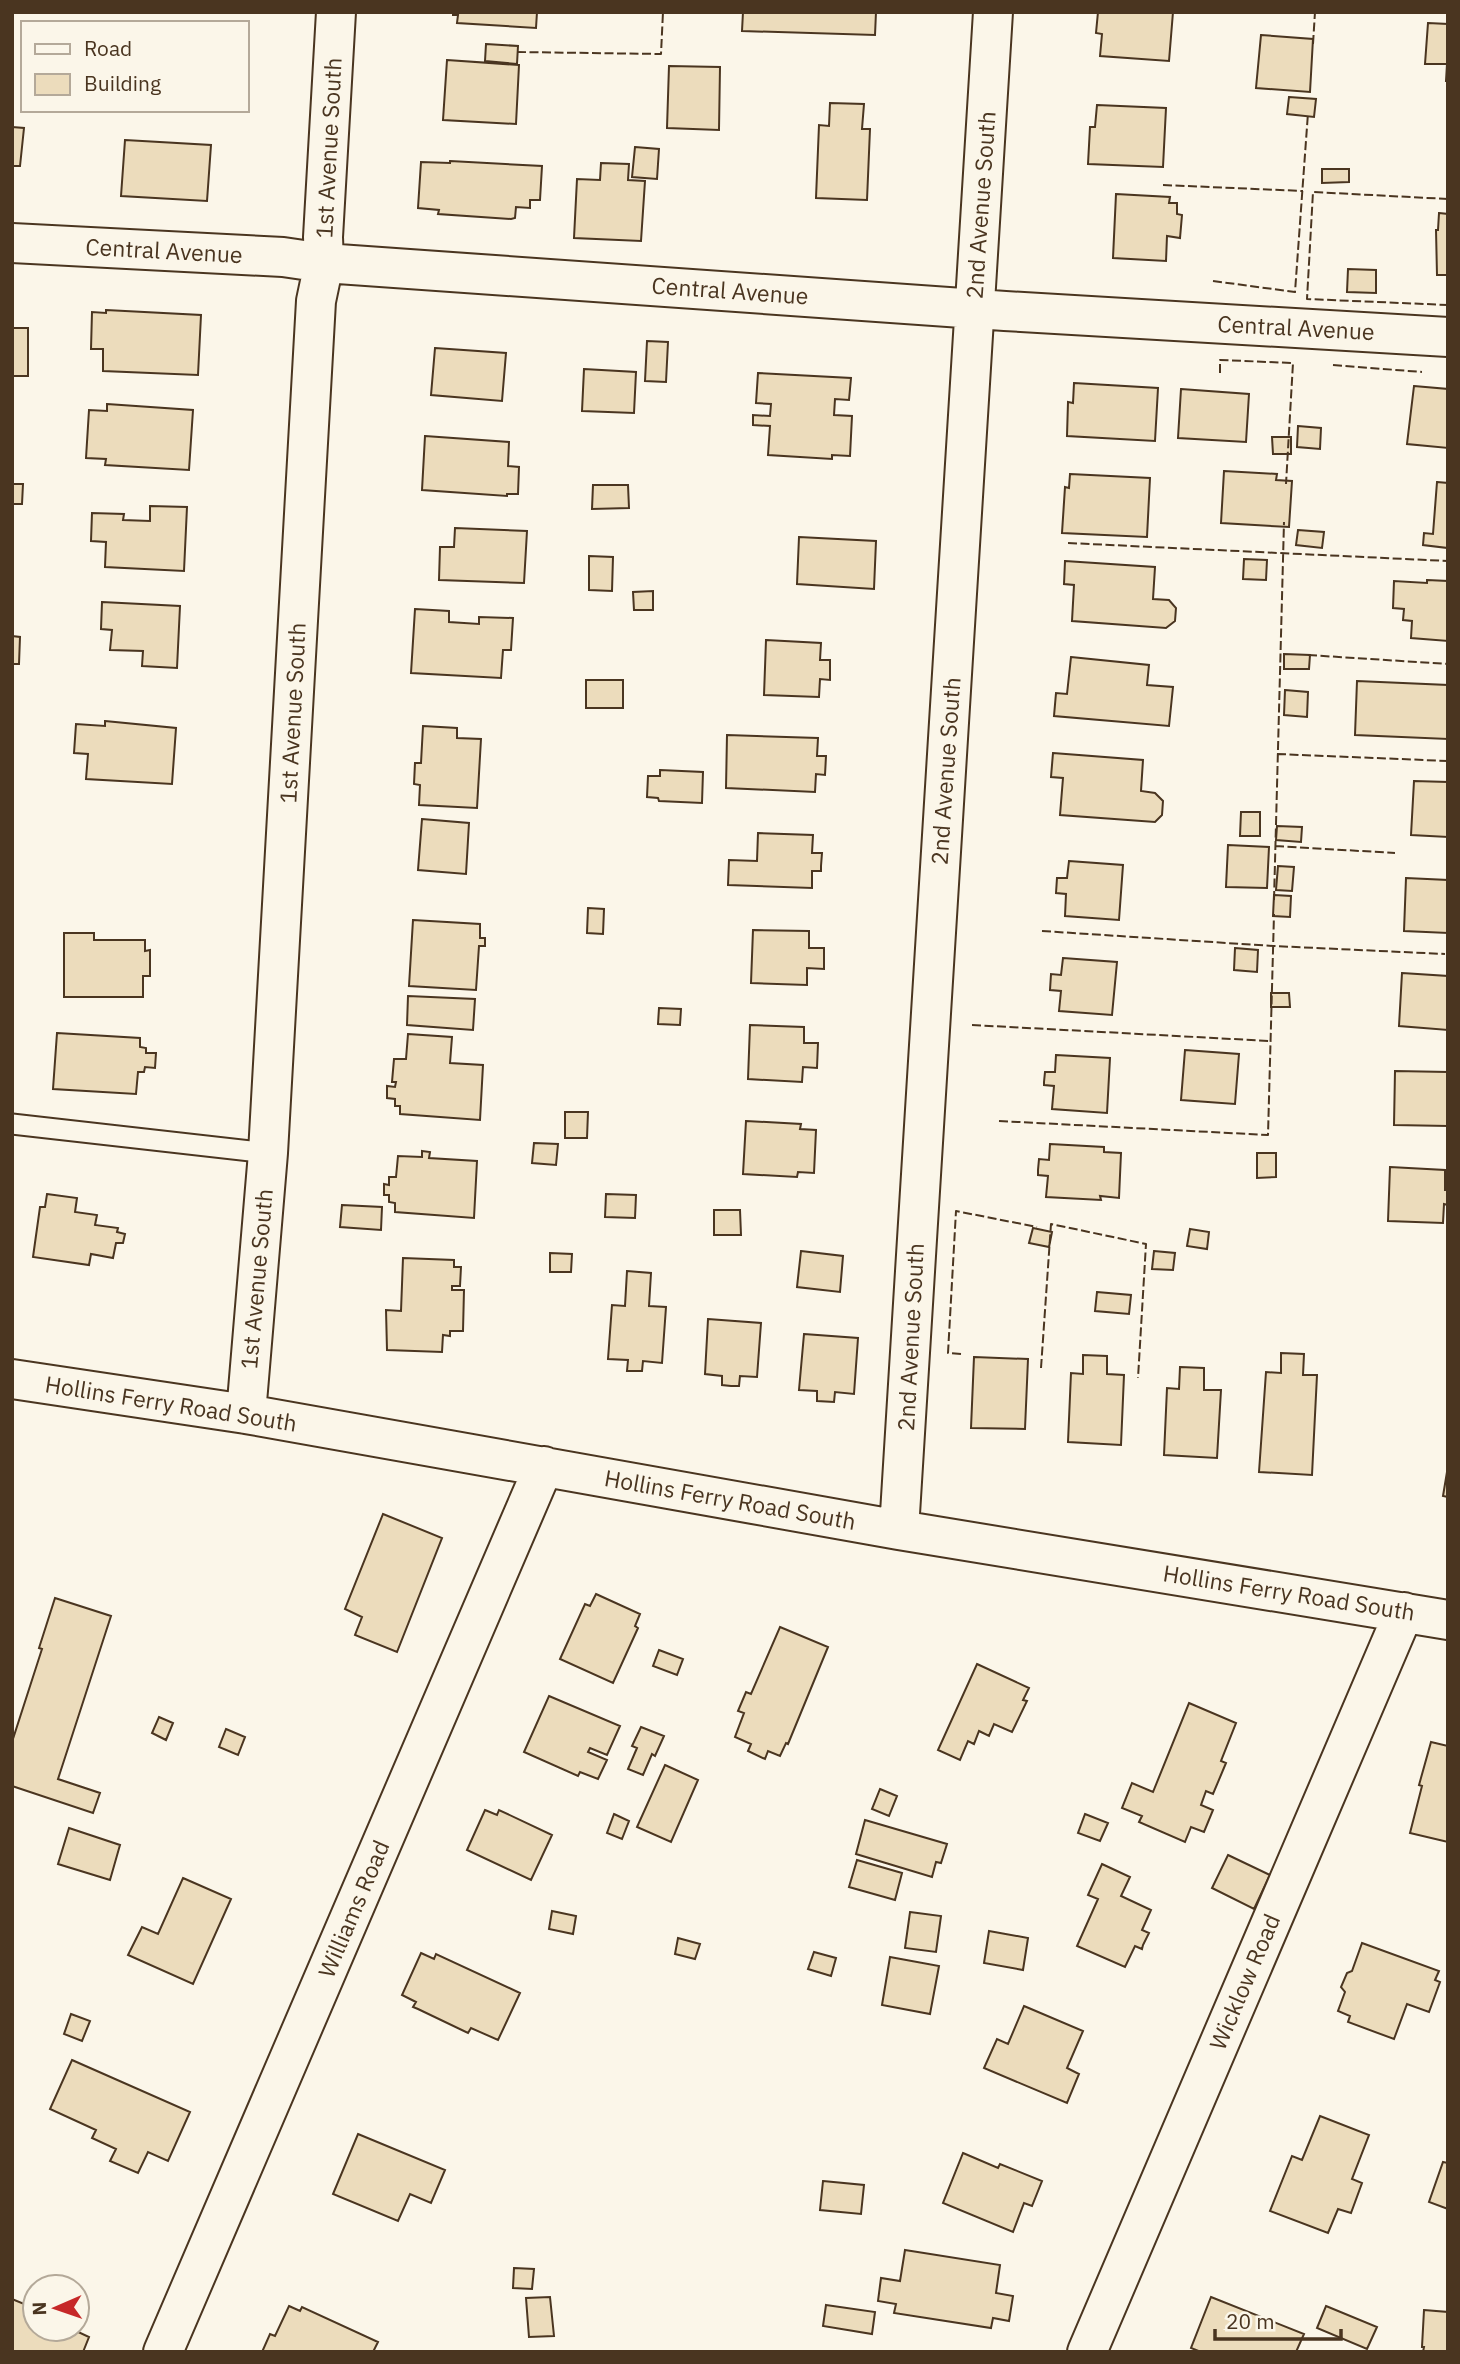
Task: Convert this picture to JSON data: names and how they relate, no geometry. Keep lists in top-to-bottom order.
{
  "streets": {
    "street": [
      "1st Avenue South",
      "2nd Avenue South",
      "Central Avenue",
      "Hollins Ferry Road South",
      "Williams Road",
      "Wicklow Road"
    ]
  },
  "crossings": [
    ["1st Avenue South", "Central Avenue"],
    ["1st Avenue South", "Hollins Ferry Road South"],
    ["2nd Avenue South", "Central Avenue"],
    ["2nd Avenue South", "Hollins Ferry Road South"],
    ["Hollins Ferry Road South", "Williams Road"],
    ["Hollins Ferry Road South", "Wicklow Road"]
  ],
  "legend": ["Road", "Building"],
  "scale_bar": "20 m",
  "north": "left"
}
